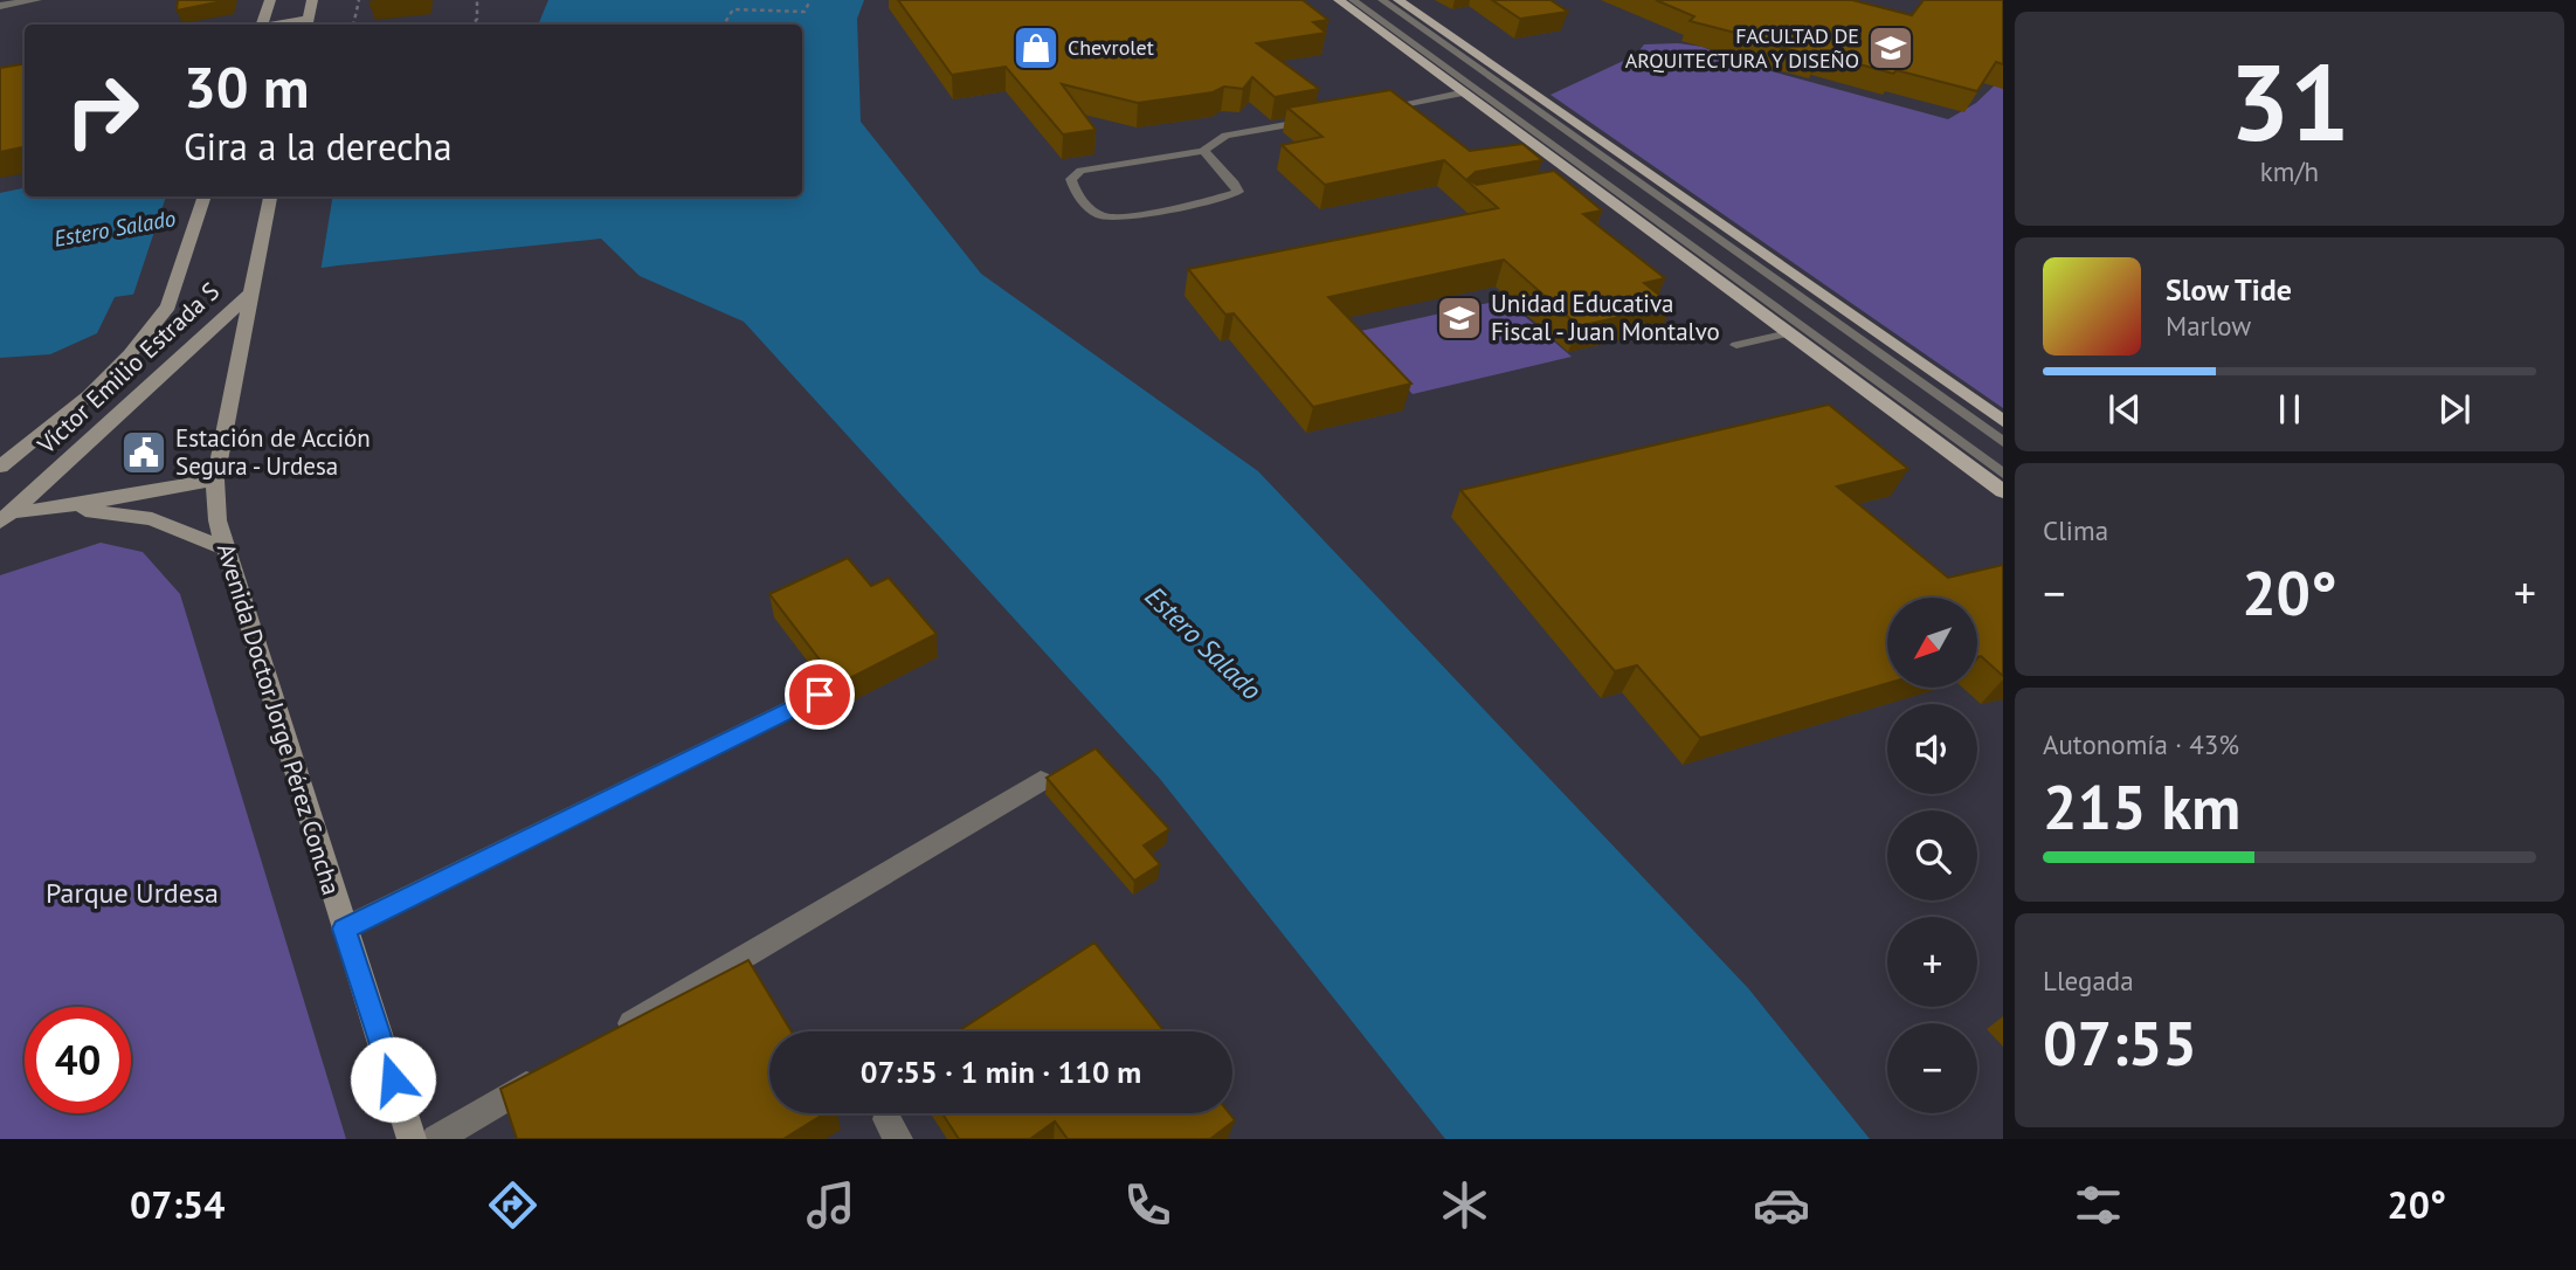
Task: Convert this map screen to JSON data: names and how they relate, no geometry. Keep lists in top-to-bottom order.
{
  "streets": {
    "main road": ["Víctor Emilio Estrada S", "Avenida Doctor Jorge Pérez Concha"]
  },
  "crossings": [
    ["Víctor Emilio Estrada S", "Avenida Doctor Jorge Pérez Concha"]
  ],
  "water": ["Estero Salado"],
  "parks": ["Parque Urdesa"],
  "places": {
    "shop": ["Chevrolet"],
    "school or university": ["FACULTAD DE ARQUITECTURA Y DISEÑO", "Unidad Educativa Fiscal - Juan Montalvo"],
    "public building": ["Estación de Acción Segura - Urdesa"]
  },
  "north": "bottom left",
  "page": {
    "tile": [
      ["31", "km/h"],
      "Clima",
      ["Autonomía · 43%", "215 km"],
      ["Llegada", "07:55"]
    ],
    "turn": ["30 m", "Gira a la derecha"],
    "song": ["Slow Tide", "Marlow"],
    "heat": ["−", "20°", "+"],
    "map_buttons": ["+", "−"],
    "limit": "40",
    "trip": "07:55 · 1 min · 110 m",
    "tabs": ["07:54", "20°"]
  }
}
